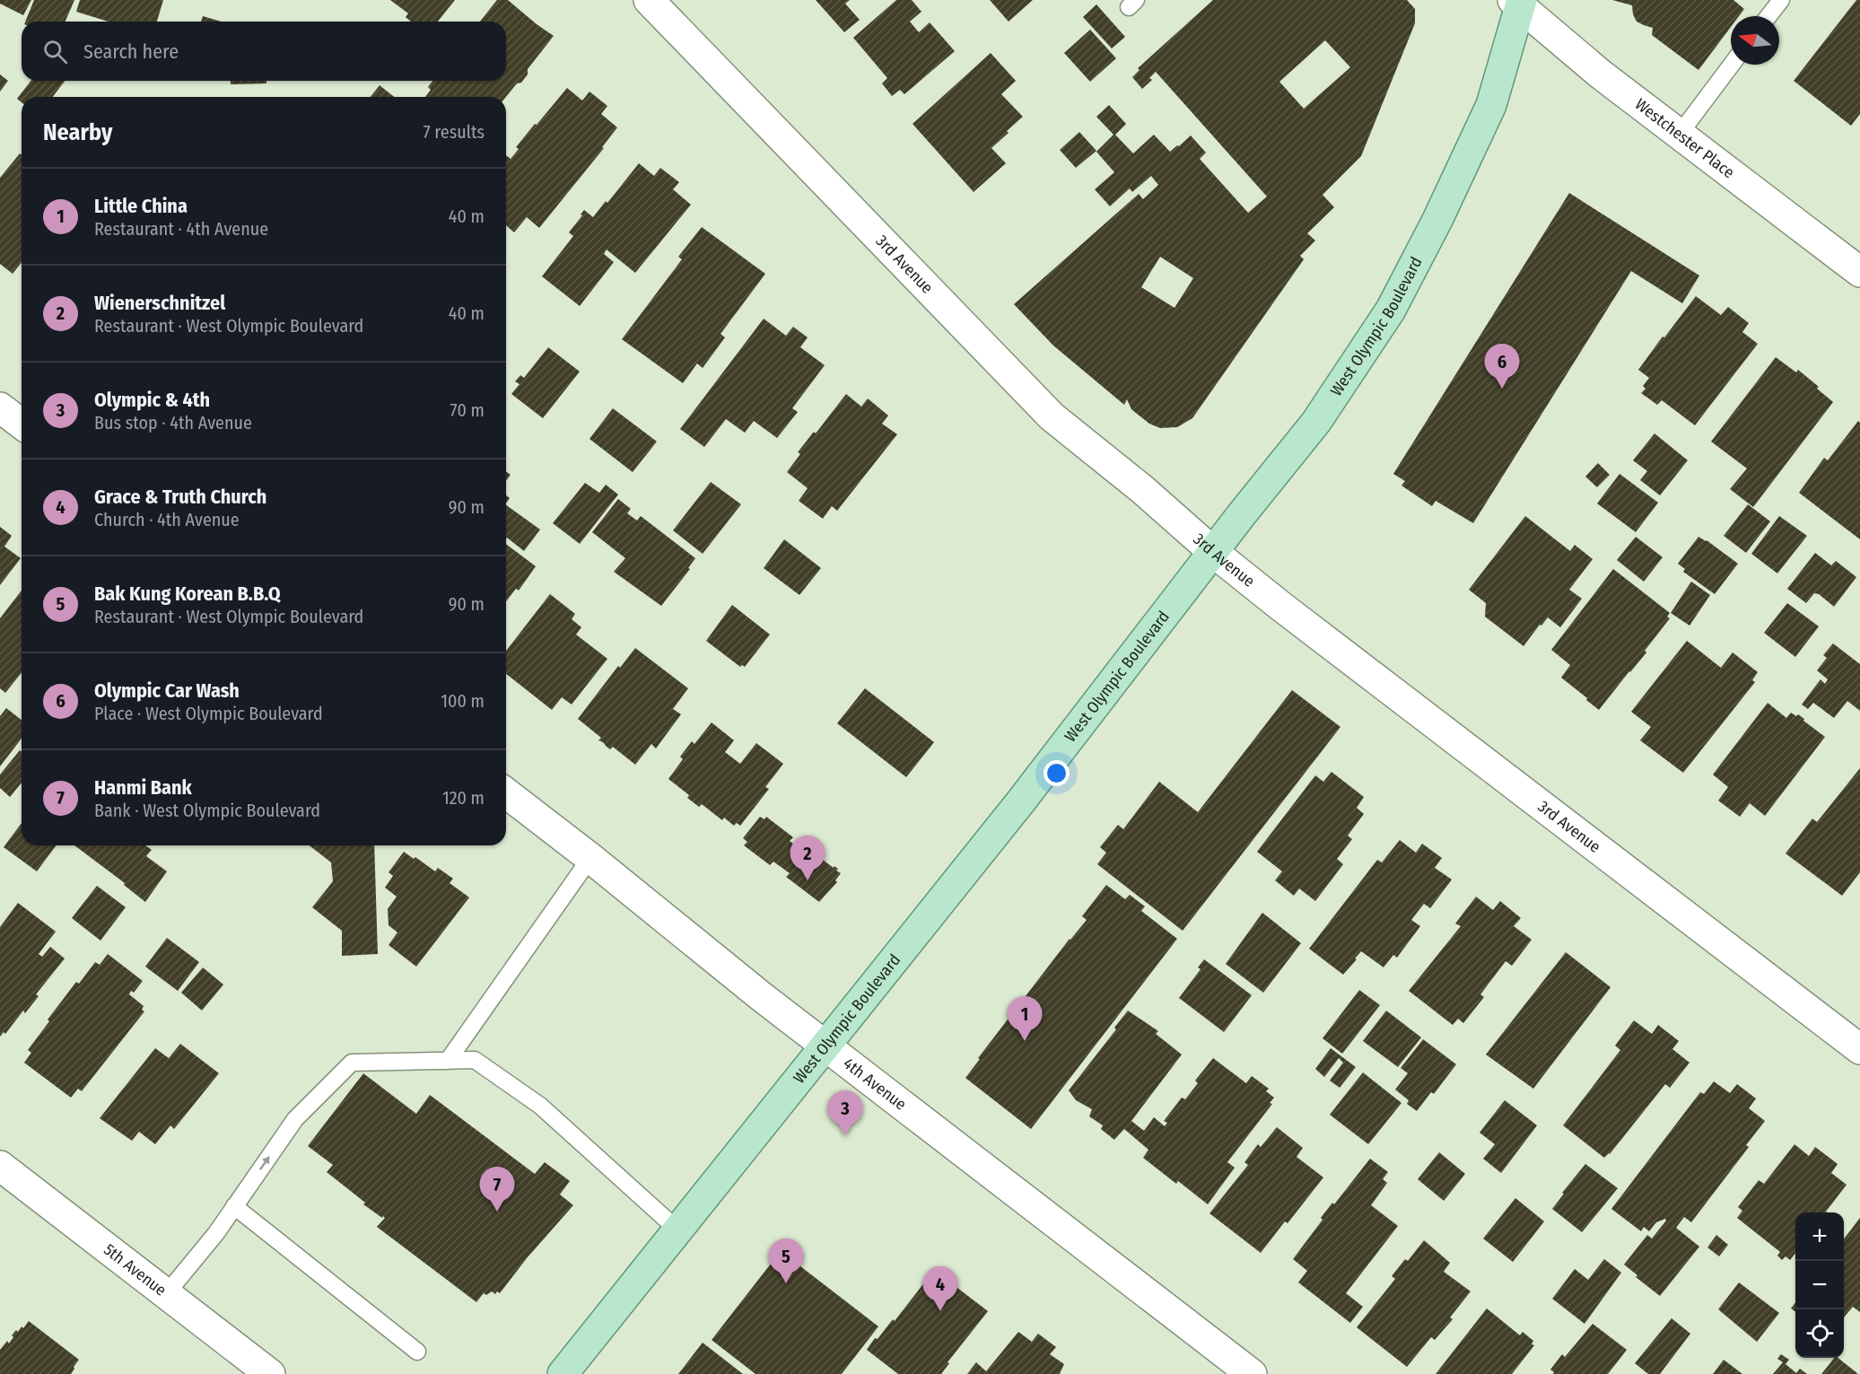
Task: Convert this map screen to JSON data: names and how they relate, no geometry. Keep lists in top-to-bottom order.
{
  "streets": {
    "main road": ["West Olympic Boulevard"],
    "street": [
      "Westchester Place",
      "3rd Avenue",
      "4th Avenue",
      "5th Avenue"
    ]
  },
  "crossings": [
    ["Westchester Place", "West Olympic Boulevard"],
    ["3rd Avenue", "West Olympic Boulevard"],
    ["West Olympic Boulevard", "4th Avenue"]
  ],
  "north": "left",
  "page": {
    "search": "Search here",
    "heading": ["Nearby", "7 results"],
    "list": [
      {
        "mark": "1",
        "name": "Little China",
        "note": "Restaurant · 4th Avenue",
        "value": "40 m"
      },
      {
        "mark": "2",
        "name": "Wienerschnitzel",
        "note": "Restaurant · West Olympic Boulevard",
        "value": "40 m"
      },
      {
        "mark": "3",
        "name": "Olympic & 4th",
        "note": "Bus stop · 4th Avenue",
        "value": "70 m"
      },
      {
        "mark": "4",
        "name": "Grace & Truth Church",
        "note": "Church · 4th Avenue",
        "value": "90 m"
      },
      {
        "mark": "5",
        "name": "Bak Kung Korean B.B.Q",
        "note": "Restaurant · West Olympic Boulevard",
        "value": "90 m"
      },
      {
        "mark": "6",
        "name": "Olympic Car Wash",
        "note": "Place · West Olympic Boulevard",
        "value": "100 m"
      },
      {
        "mark": "7",
        "name": "Hanmi Bank",
        "note": "Bank · West Olympic Boulevard",
        "value": "120 m"
      }
    ],
    "pins": [
      "6",
      "2",
      "1",
      "3",
      "7",
      "5",
      "4"
    ],
    "map_buttons": ["+", "−"]
  }
}
